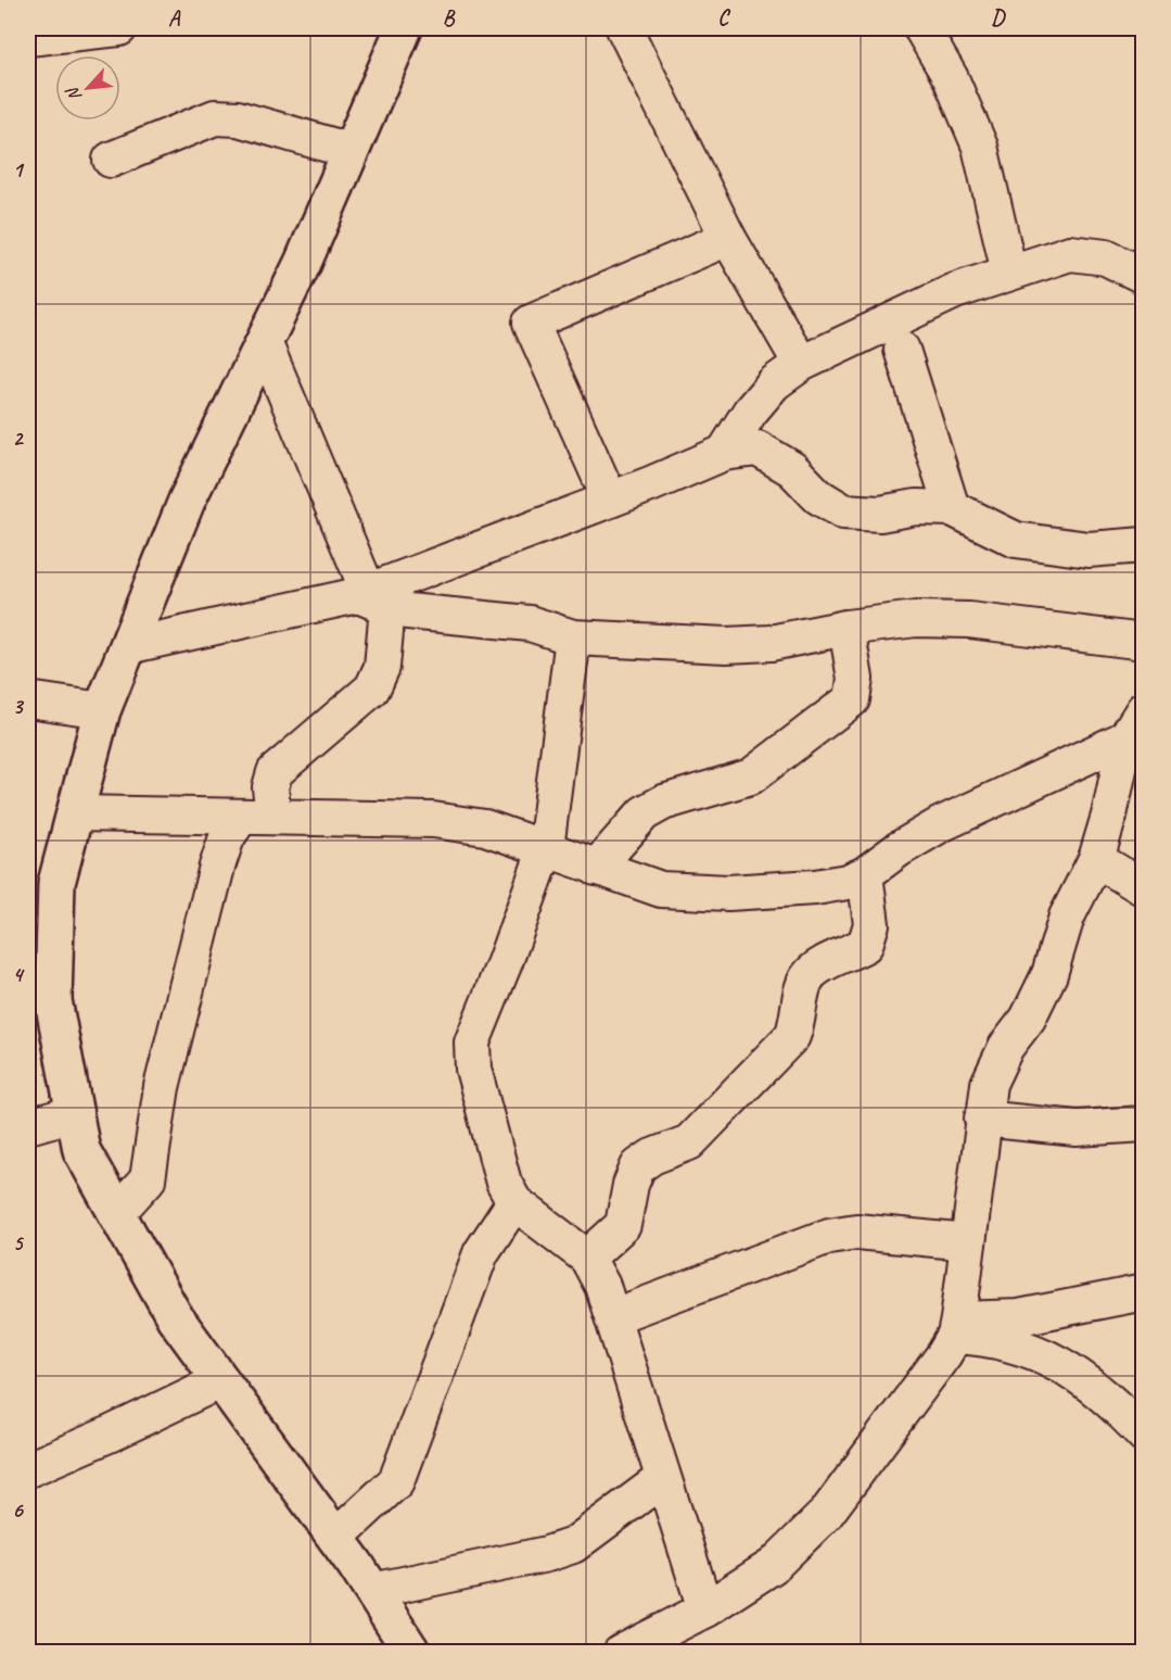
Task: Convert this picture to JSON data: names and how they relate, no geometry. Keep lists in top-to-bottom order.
{
  "north": "bottom left",
  "grid": {
    "columns": [
      "A",
      "B",
      "C",
      "D"
    ],
    "rows": [
      "1",
      "2",
      "3",
      "4",
      "5",
      "6"
    ]
  }
}
